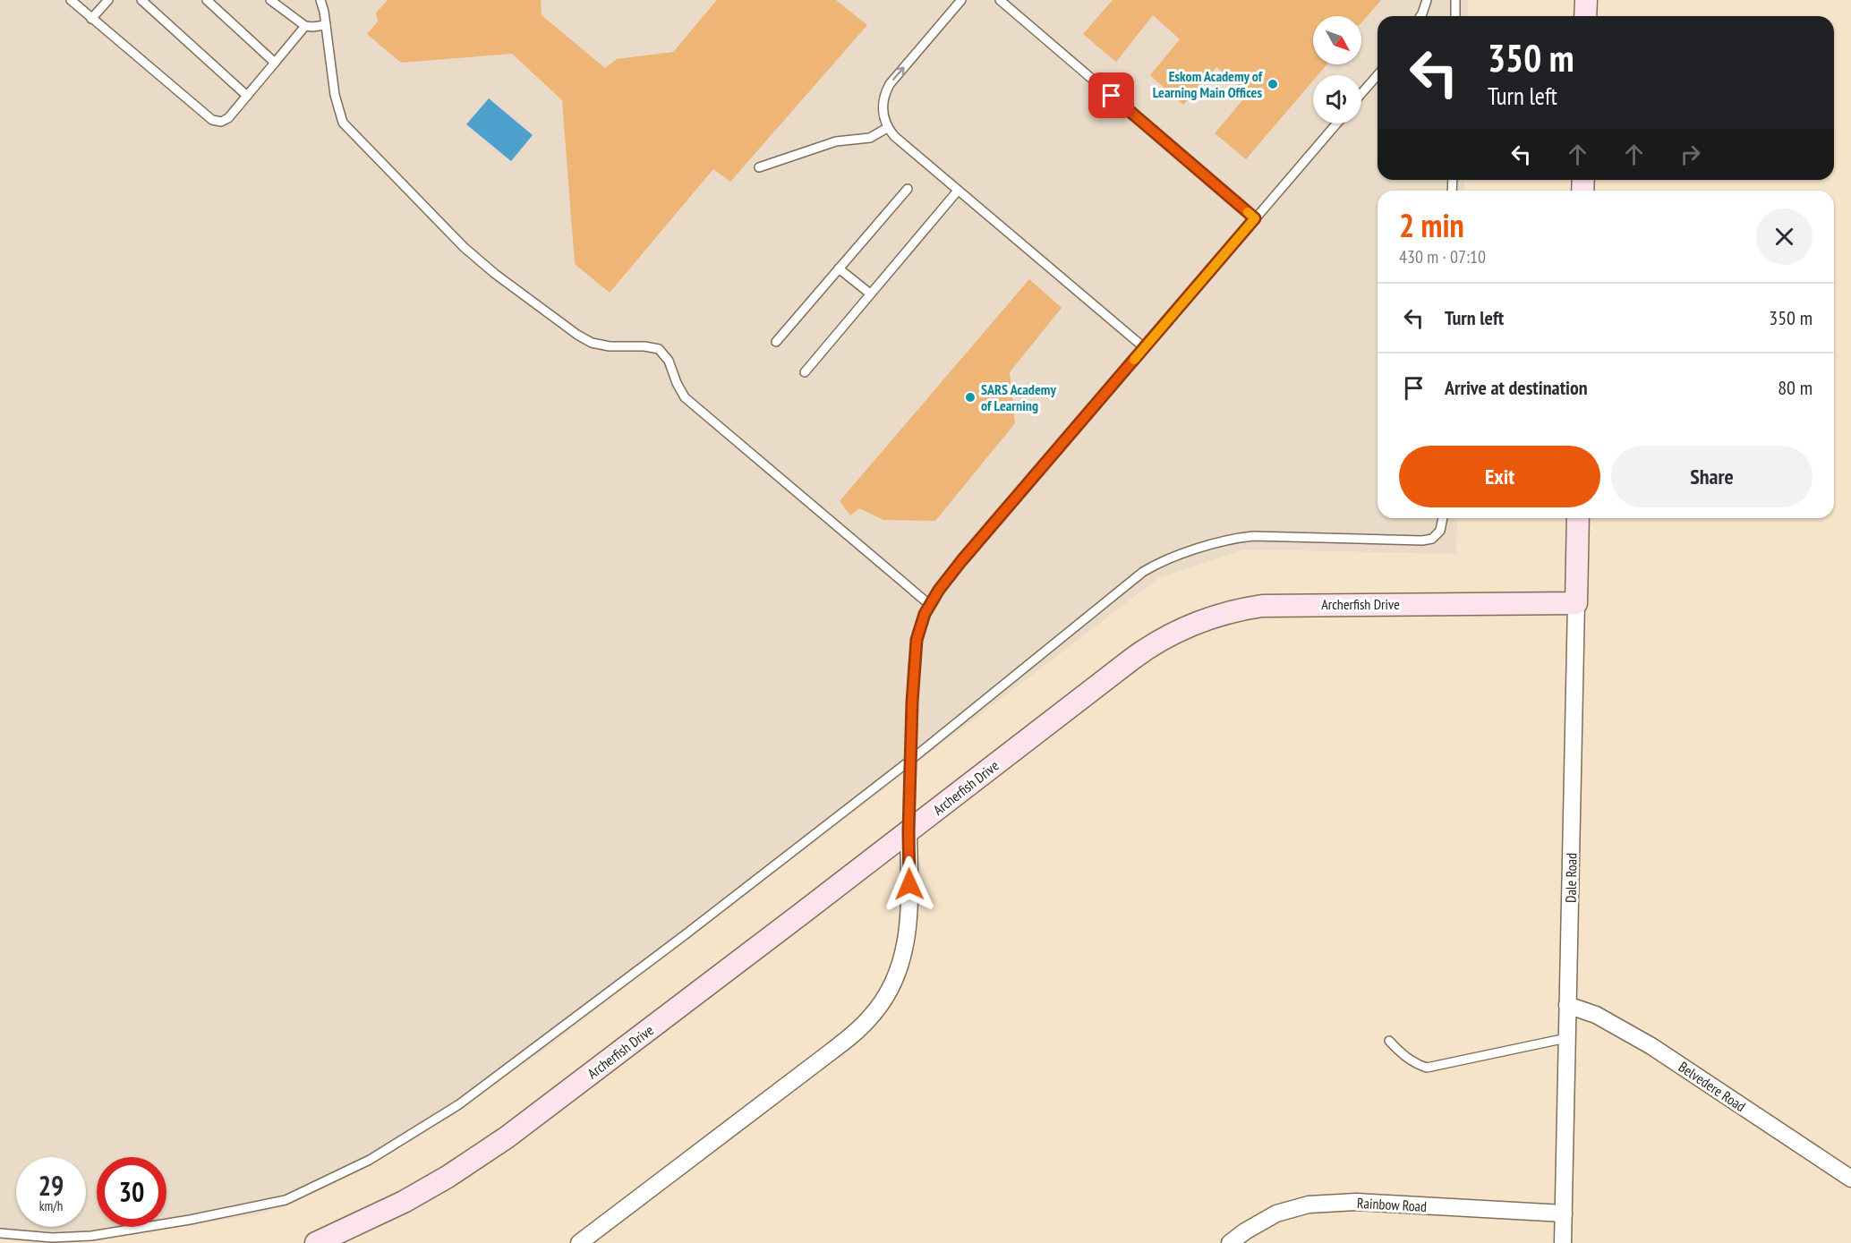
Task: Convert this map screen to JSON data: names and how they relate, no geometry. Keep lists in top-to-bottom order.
{
  "streets": {
    "street": [
      "Archerfish Drive",
      "Dale Road",
      "Belvedere Road",
      "Rainbow Road"
    ]
  },
  "crossings": [
    ["Archerfish Drive", "Dale Road"],
    ["Dale Road", "Belvedere Road"],
    ["Dale Road", "Rainbow Road"]
  ],
  "places": ["Eskom Academy of Learning Main Offices", "SARS Academy of Learning"],
  "north": "bottom right",
  "page": {
    "turn": ["350 m", "Turn left"],
    "heading": ["2 min", "430 m · 07:10"],
    "list": [
      {
        "name": "Turn left",
        "value": "350 m"
      },
      {
        "name": "Arrive at destination",
        "value": "80 m"
      }
    ],
    "buttons": ["Exit", "Share"],
    "speed": "29 km/h",
    "limit": "30"
  }
}
